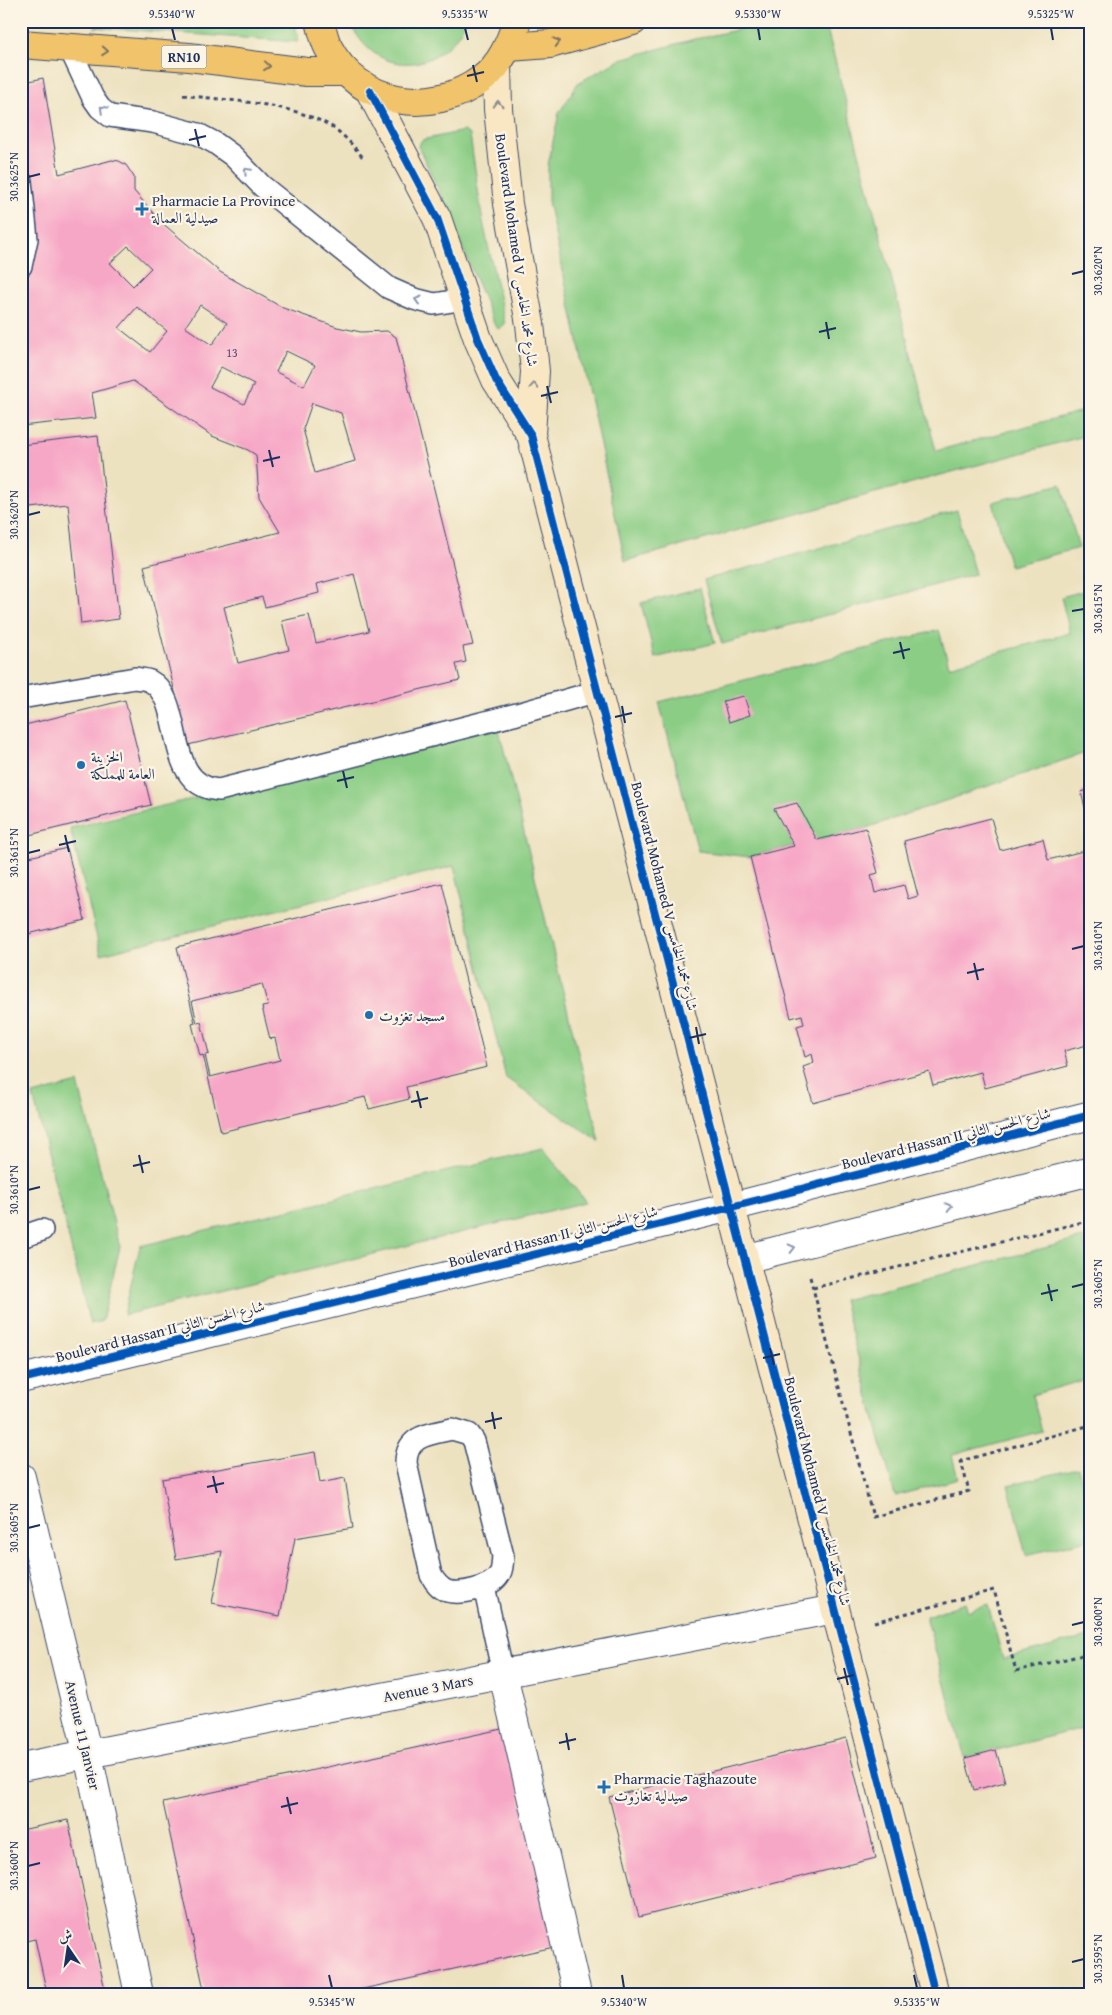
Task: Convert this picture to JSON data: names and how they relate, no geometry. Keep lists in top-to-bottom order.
{
  "streets": {
    "main road": ["RN10"],
    "street": [
      "Boulevard Mohamed V شارع محمد الخامس",
      "Boulevard Hassan II شارع الحسن الثاني",
      "Avenue 3 Mars",
      "Avenue 11 Janvier"
    ]
  },
  "crossings": [
    ["Boulevard Mohamed V شارع محمد الخامس", "Boulevard Hassan II شارع الحسن الثاني"],
    ["Boulevard Mohamed V شارع محمد الخامس", "Avenue 3 Mars"],
    ["Avenue 3 Mars", "Avenue 11 Janvier"]
  ],
  "places": {
    "health": ["Pharmacie La Province صيدلية العمالة", "Pharmacie Taghazoute صيدلية تغازوت"],
    "other": ["الخزينة العامة للمملكة", "مسجد تغزوت"]
  },
  "house_numbers": ["13"],
  "north": "top",
  "coordinates": [
    "9.5340°W",
    "9.5335°W",
    "9.5330°W",
    "9.5325°W",
    "30.3625°N",
    "30.3620°N",
    "30.3615°N",
    "30.3610°N",
    "30.3605°N",
    "30.3600°N",
    "30.3595°N",
    "9.5345°W"
  ]
}
